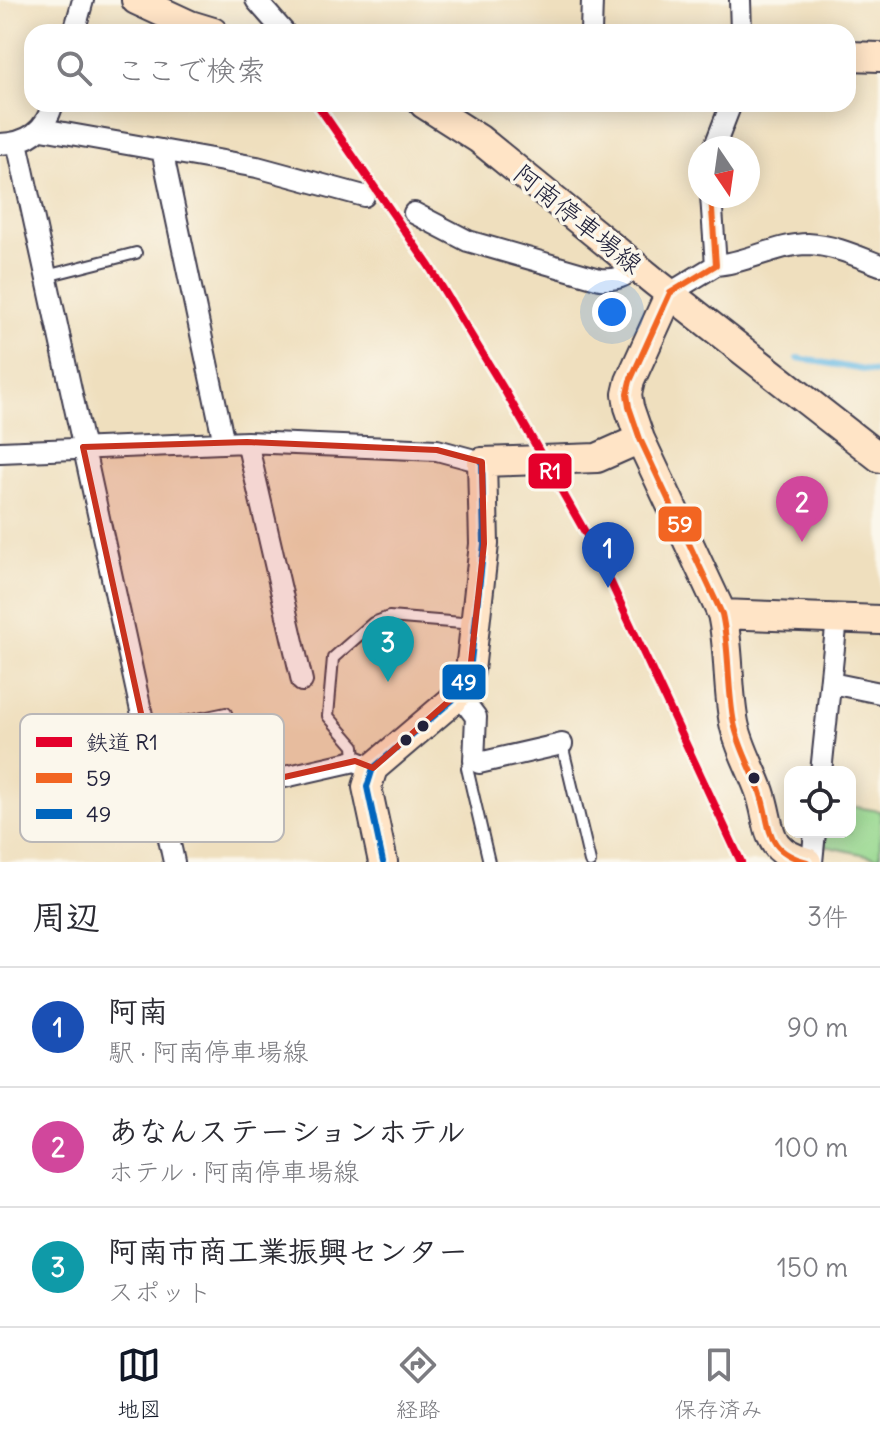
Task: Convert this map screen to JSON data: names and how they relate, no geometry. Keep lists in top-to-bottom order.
{
  "streets": {
    "street": ["阿南停車場線"]
  },
  "lines": ["rail line R1", "transit line 59", "transit line 49"],
  "legend": ["鉄道 R1", "59", "49"],
  "north": "bottom",
  "page": {
    "search": "ここで検索",
    "pins": ["2", "1", "3"],
    "heading": ["周辺", "3件"],
    "list": [
      {
        "mark": "1",
        "name": "阿南",
        "note": "駅 · 阿南停車場線",
        "value": "90 m"
      },
      {
        "mark": "2",
        "name": "あなんステーションホテル",
        "note": "ホテル · 阿南停車場線",
        "value": "100 m"
      },
      {
        "mark": "3",
        "name": "阿南市商工業振興センター",
        "note": "スポット",
        "value": "150 m"
      }
    ],
    "nav": ["地図", "経路", "保存済み"]
  }
}
